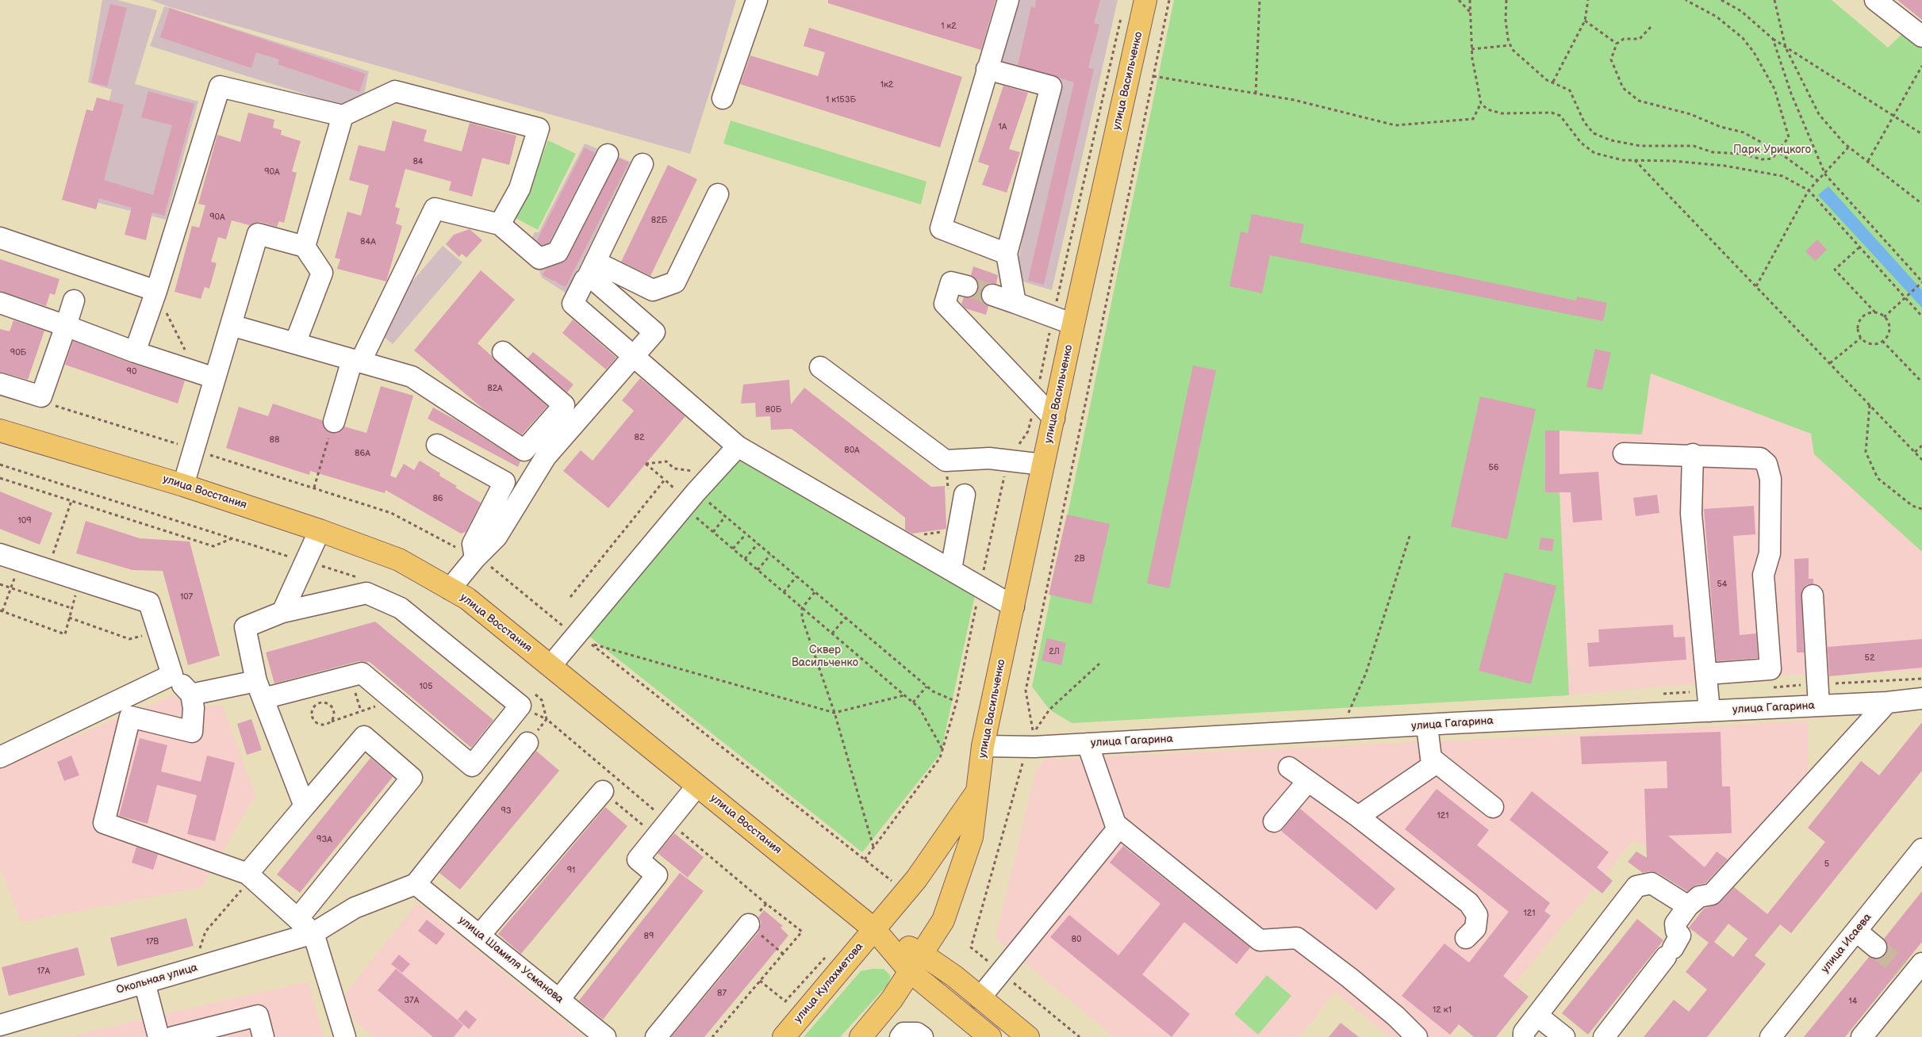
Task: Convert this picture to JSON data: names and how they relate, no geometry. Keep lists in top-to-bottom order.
{
  "streets": {
    "main road": ["улица Васильченко", "улица Восстания", "улица Кулахметова"],
    "street": [
      "улица Гагарина",
      "улица Исаева",
      "улица Шамиля Усманова",
      "Окольная улица"
    ]
  },
  "crossings": [
    ["улица Васильченко", "улица Восстания"],
    ["улица Васильченко", "улица Гагарина"],
    ["улица Васильченко", "улица Кулахметова"],
    ["улица Восстания", "улица Кулахметова"],
    ["улица Шамиля Усманова", "Окольная улица"]
  ],
  "parks": ["Парк Урицкого", "Сквер Васильченко"],
  "house_numbers": [
    "1 к2",
    "1к2",
    "1 к153Б",
    "1А",
    "84",
    "90А",
    "90А",
    "82Б",
    "84А",
    "90Б",
    "90",
    "82А",
    "80Б",
    "82",
    "88",
    "80А",
    "86А",
    "56",
    "86",
    "109",
    "2В",
    "54",
    "107",
    "2Л",
    "52",
    "105",
    "93",
    "121",
    "93А",
    "5",
    "91",
    "121",
    "89",
    "80",
    "17В",
    "17А",
    "87",
    "37А",
    "14",
    "12 к1"
  ]
}
